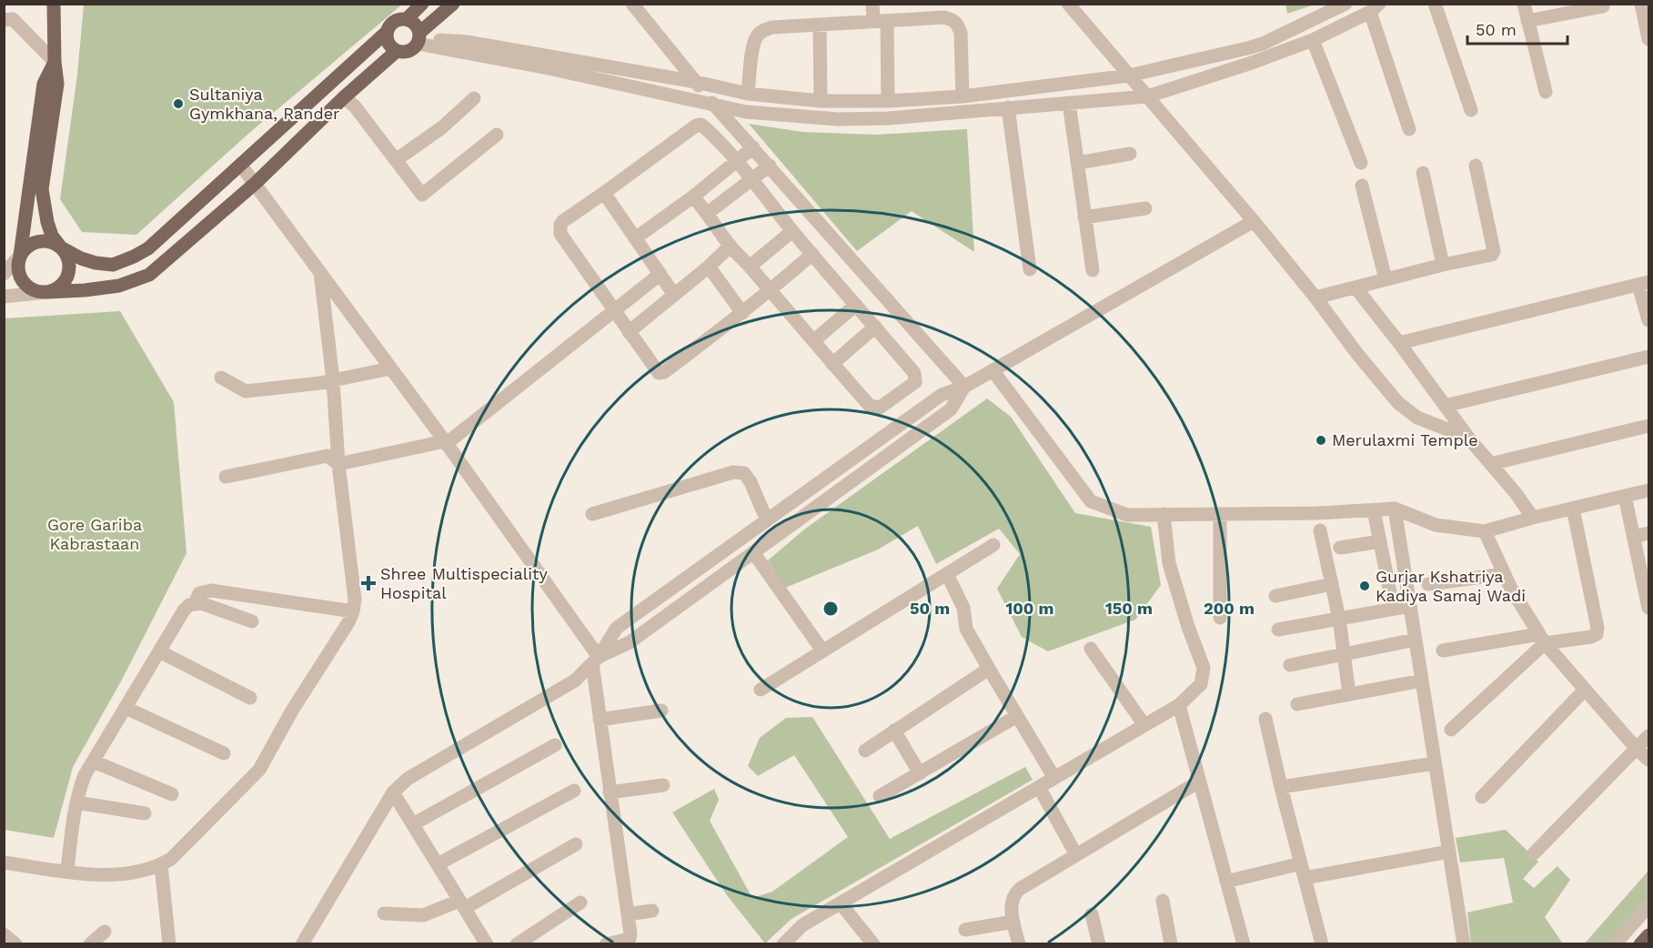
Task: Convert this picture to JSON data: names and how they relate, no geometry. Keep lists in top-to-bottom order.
{
  "parks": ["Gore Gariba Kabrastaan"],
  "places": {
    "other": ["Sultaniya Gymkhana, Rander", "Merulaxmi Temple", "Gurjar Kshatriya Kadiya Samaj Wadi"],
    "health": ["Shree Multispeciality Hospital"]
  },
  "scale_bar": "50 m",
  "rings": [
    "50 m",
    "100 m",
    "150 m",
    "200 m"
  ]
}
